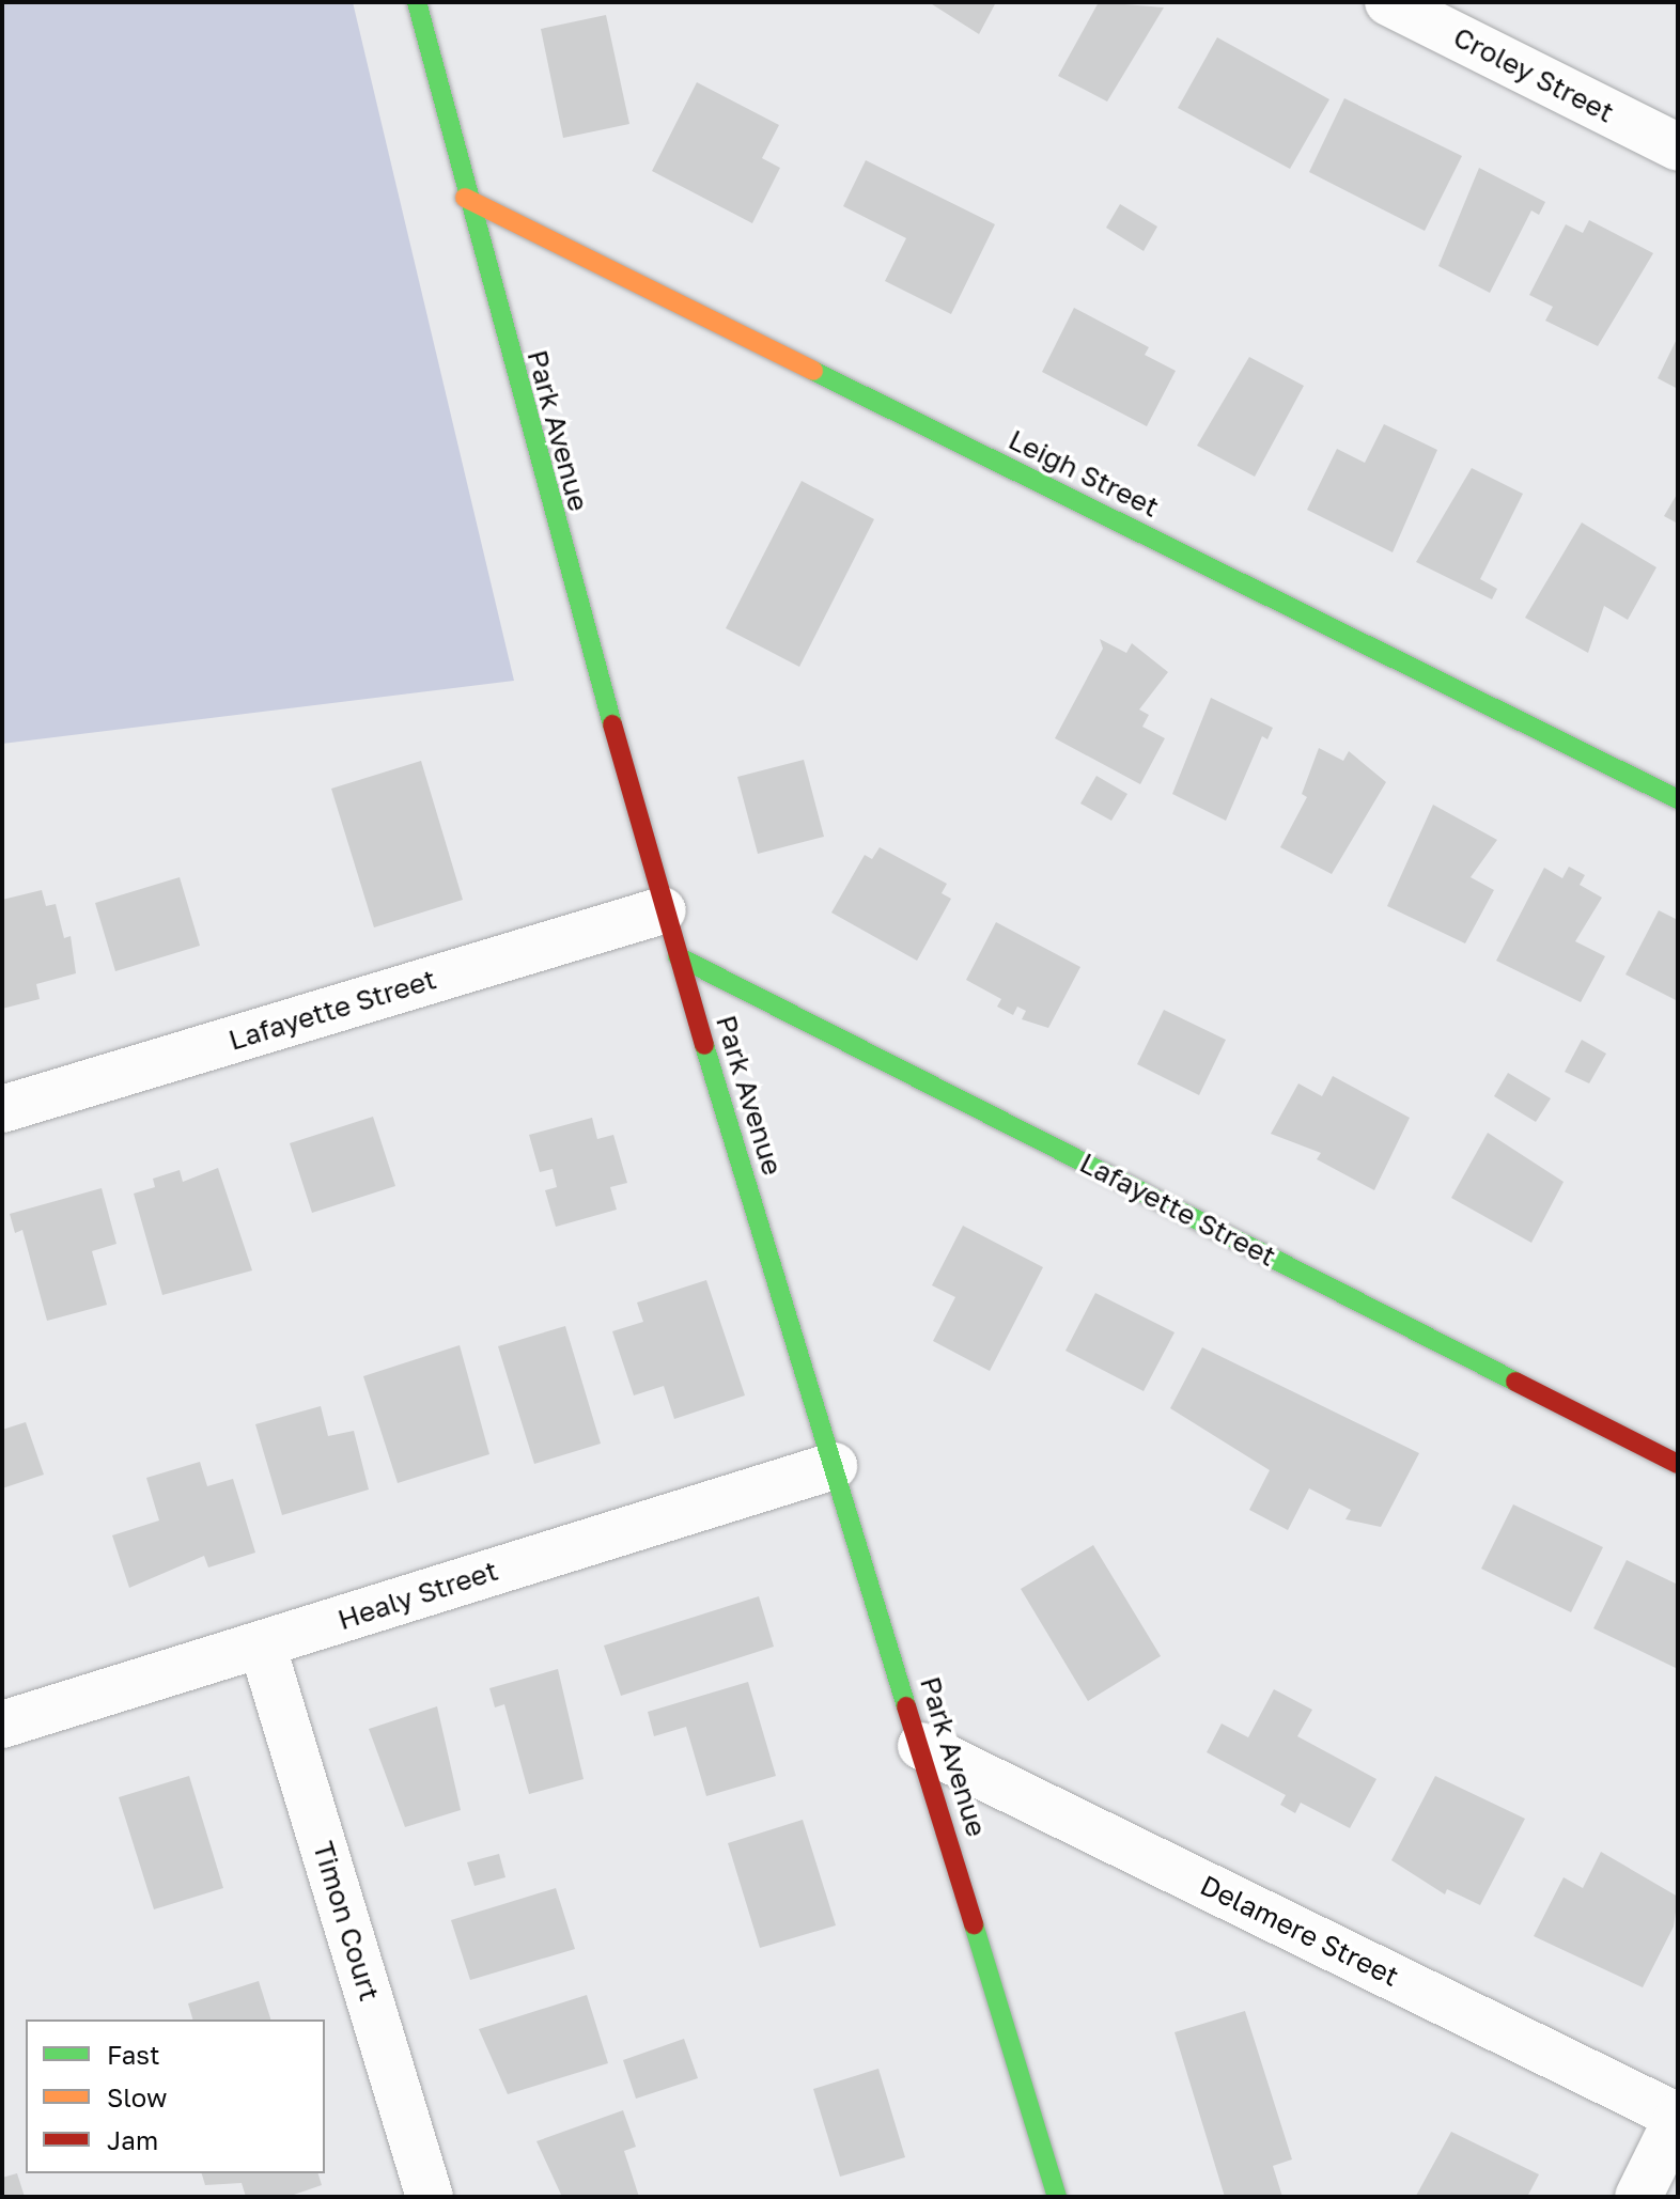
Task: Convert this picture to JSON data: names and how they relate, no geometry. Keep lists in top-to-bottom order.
{
  "streets": {
    "street": [
      "Croley Street",
      "Park Avenue",
      "Leigh Street",
      "Lafayette Street",
      "Healy Street",
      "Timon Court",
      "Delamere Street"
    ]
  },
  "crossings": [
    ["Park Avenue", "Leigh Street"],
    ["Park Avenue", "Lafayette Street"],
    ["Park Avenue", "Healy Street"],
    ["Park Avenue", "Delamere Street"],
    ["Healy Street", "Timon Court"]
  ],
  "legend": ["Fast", "Slow", "Jam"]
}
